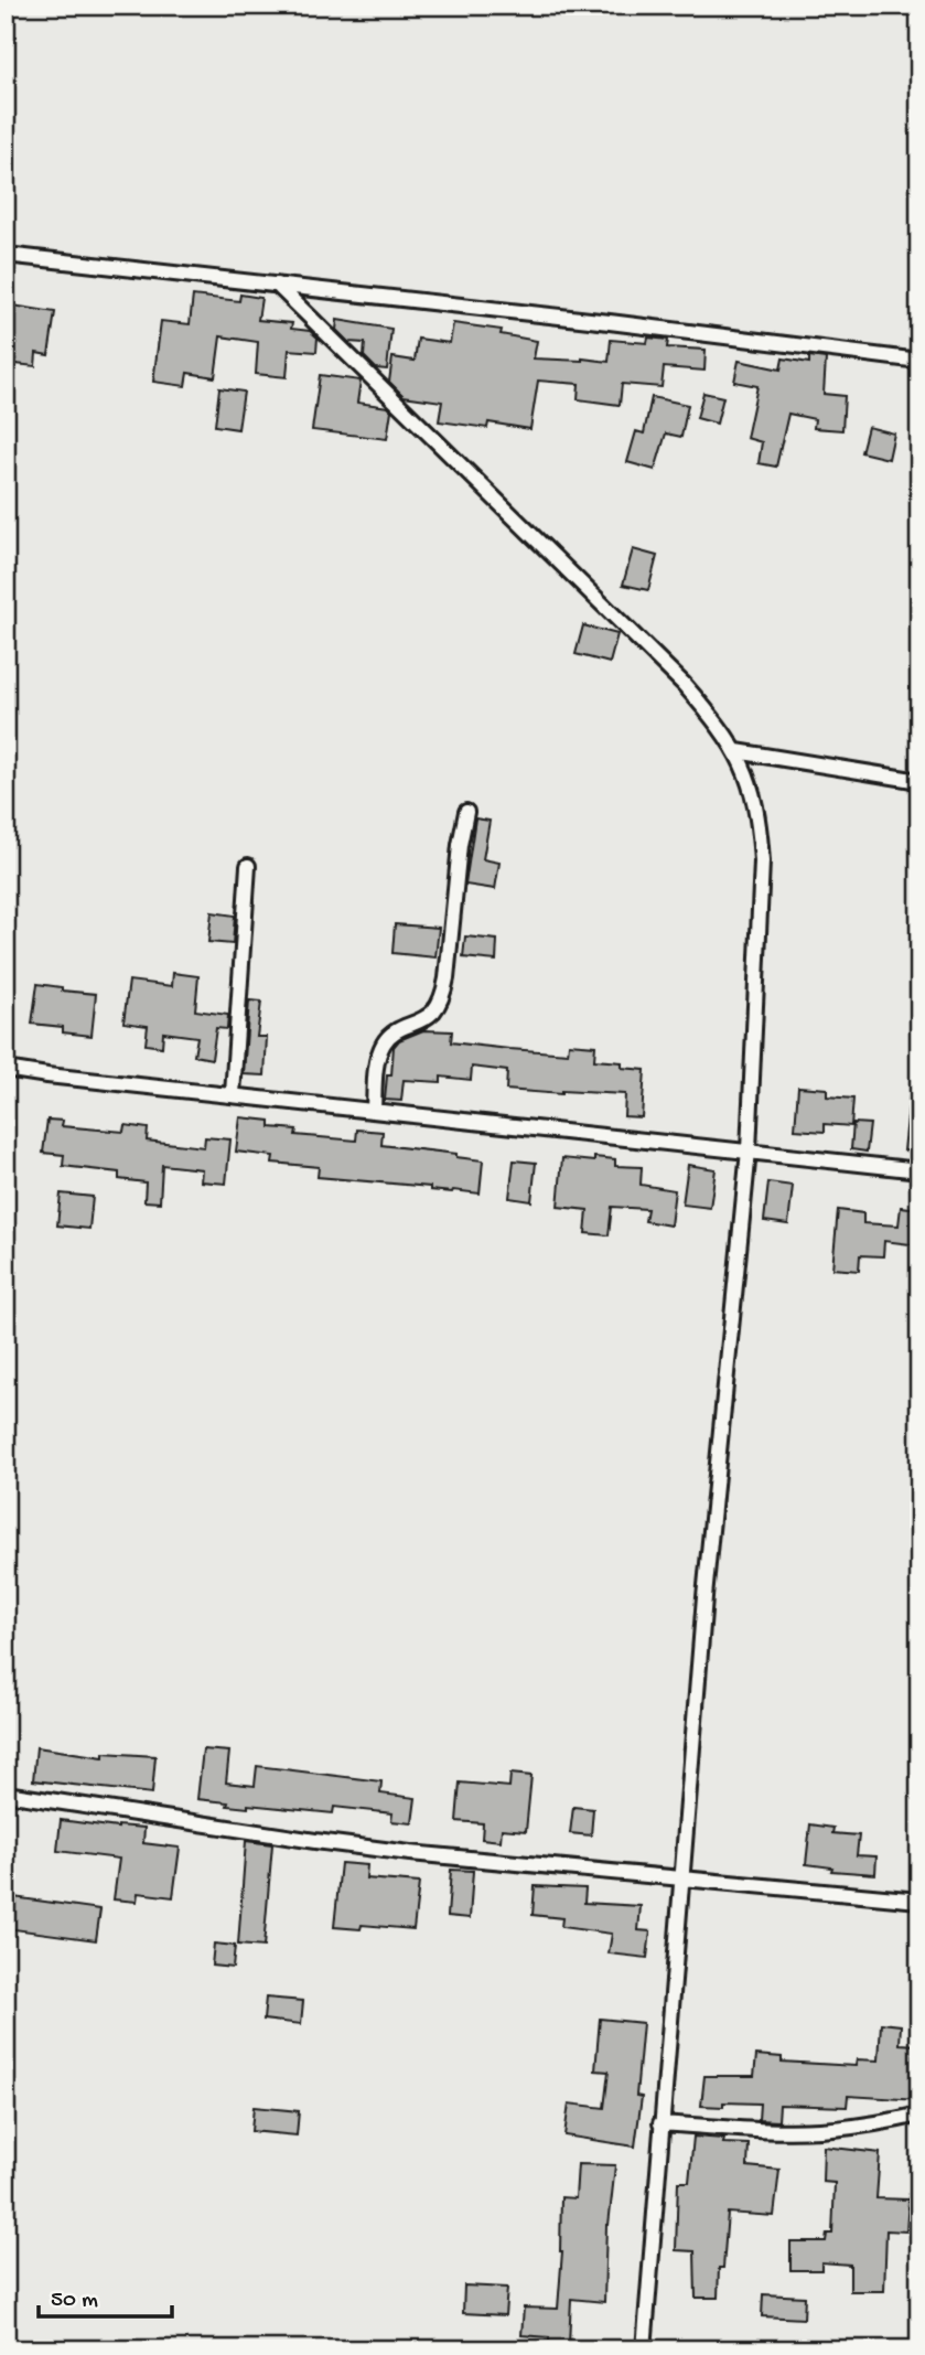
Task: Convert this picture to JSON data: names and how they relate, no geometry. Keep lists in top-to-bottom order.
{
  "scale_bar": "50 m"
}
